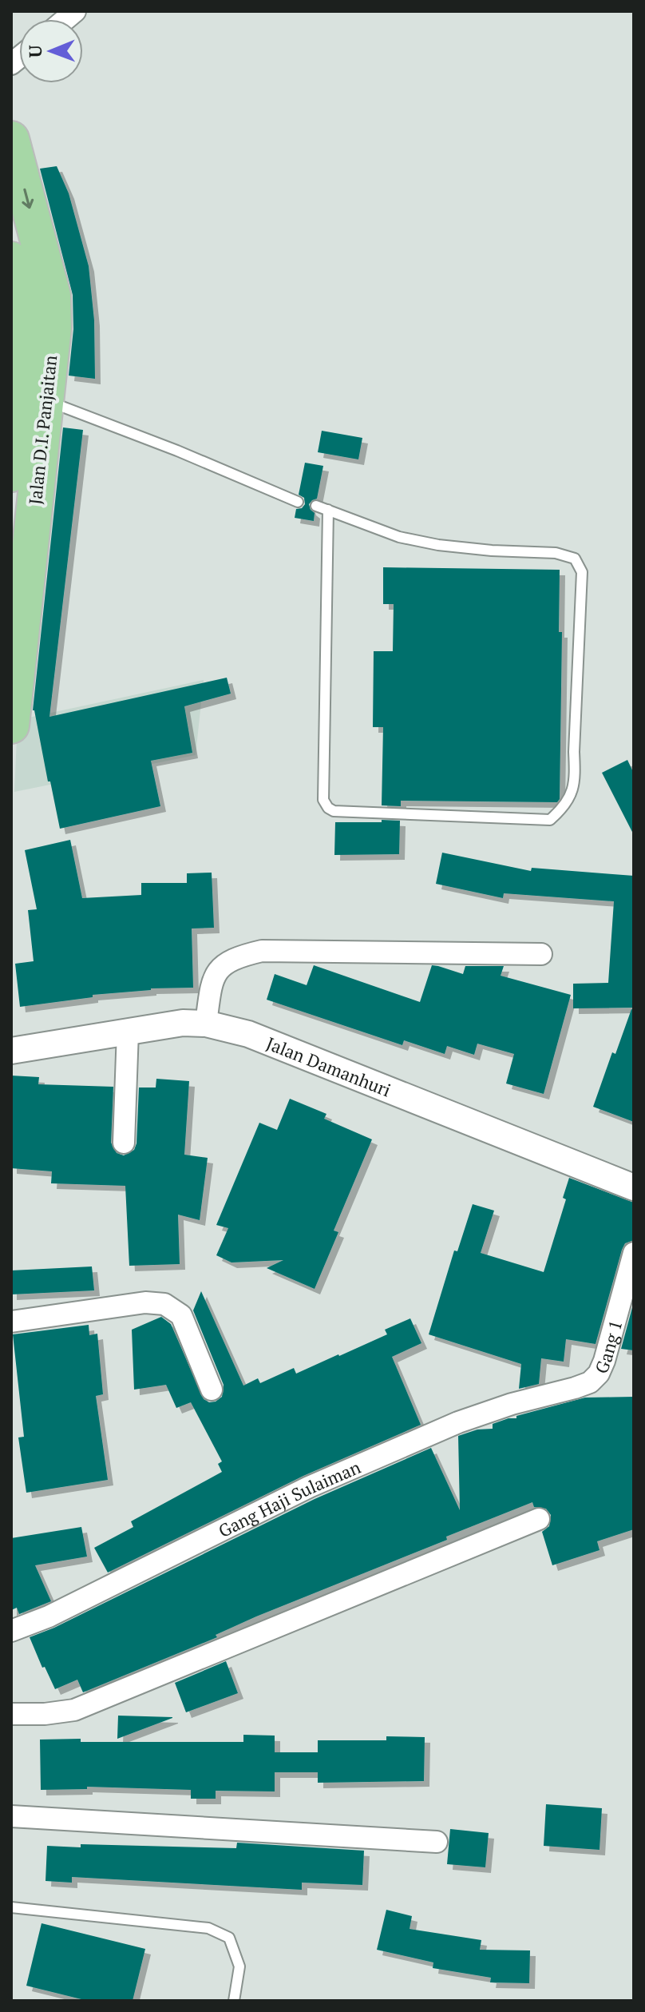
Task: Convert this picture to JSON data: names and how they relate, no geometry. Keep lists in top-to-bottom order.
{
  "streets": {
    "highway": ["Jalan D.I. Panjaitan"],
    "street": ["Jalan Damanhuri", "Gang 1", "Gang Haji Sulaiman"]
  },
  "crossings": [
    ["Gang 1", "Gang Haji Sulaiman"]
  ],
  "north": "left"
}
